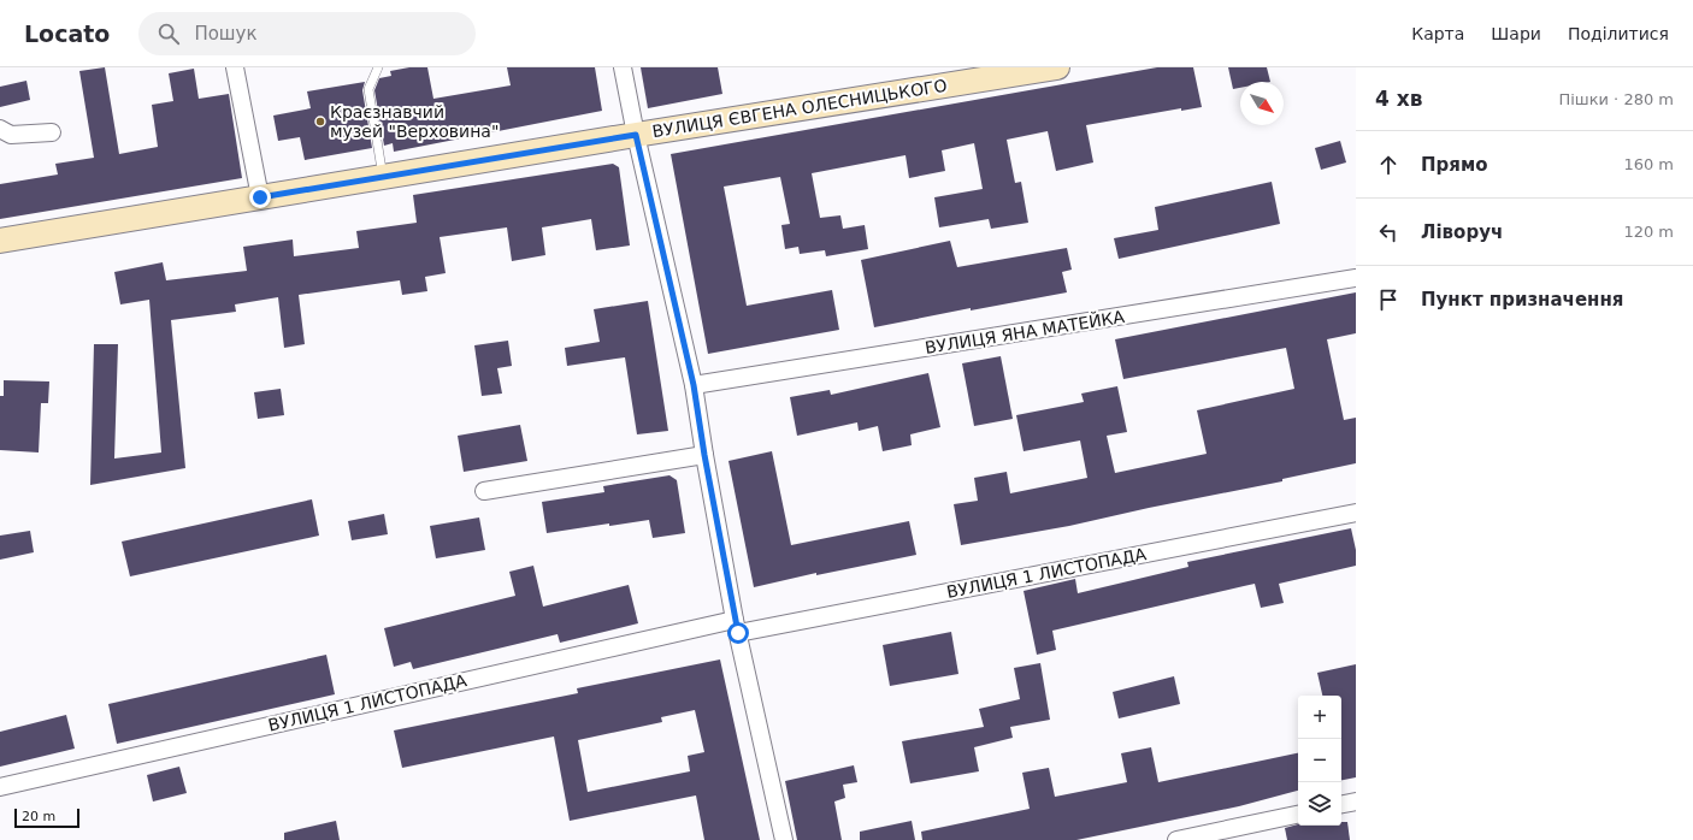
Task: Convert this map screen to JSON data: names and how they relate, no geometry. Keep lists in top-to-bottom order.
{
  "streets": {
    "street": ["ВУЛИЦЯ ЄВГЕНА ОЛЕСНИЦЬКОГО", "ВУЛИЦЯ ЯНА МАТЕЙКА", "ВУЛИЦЯ 1 ЛИСТОПАДА"]
  },
  "places": ["Краєзнавчий музей \"Верховина\""],
  "scale_bar": "20 m",
  "north": "bottom right",
  "page": {
    "header": "Locato",
    "search": "Пошук",
    "nav": ["Карта", "Шари", "Поділитися"],
    "heading": ["4 хв", "Пішки · 280 m"],
    "list": [
      ["Прямо", "160 m"],
      ["Ліворуч", "120 m"],
      "Пункт призначення"
    ],
    "map_buttons": ["+", "−"],
    "scale": "20 m"
  }
}
